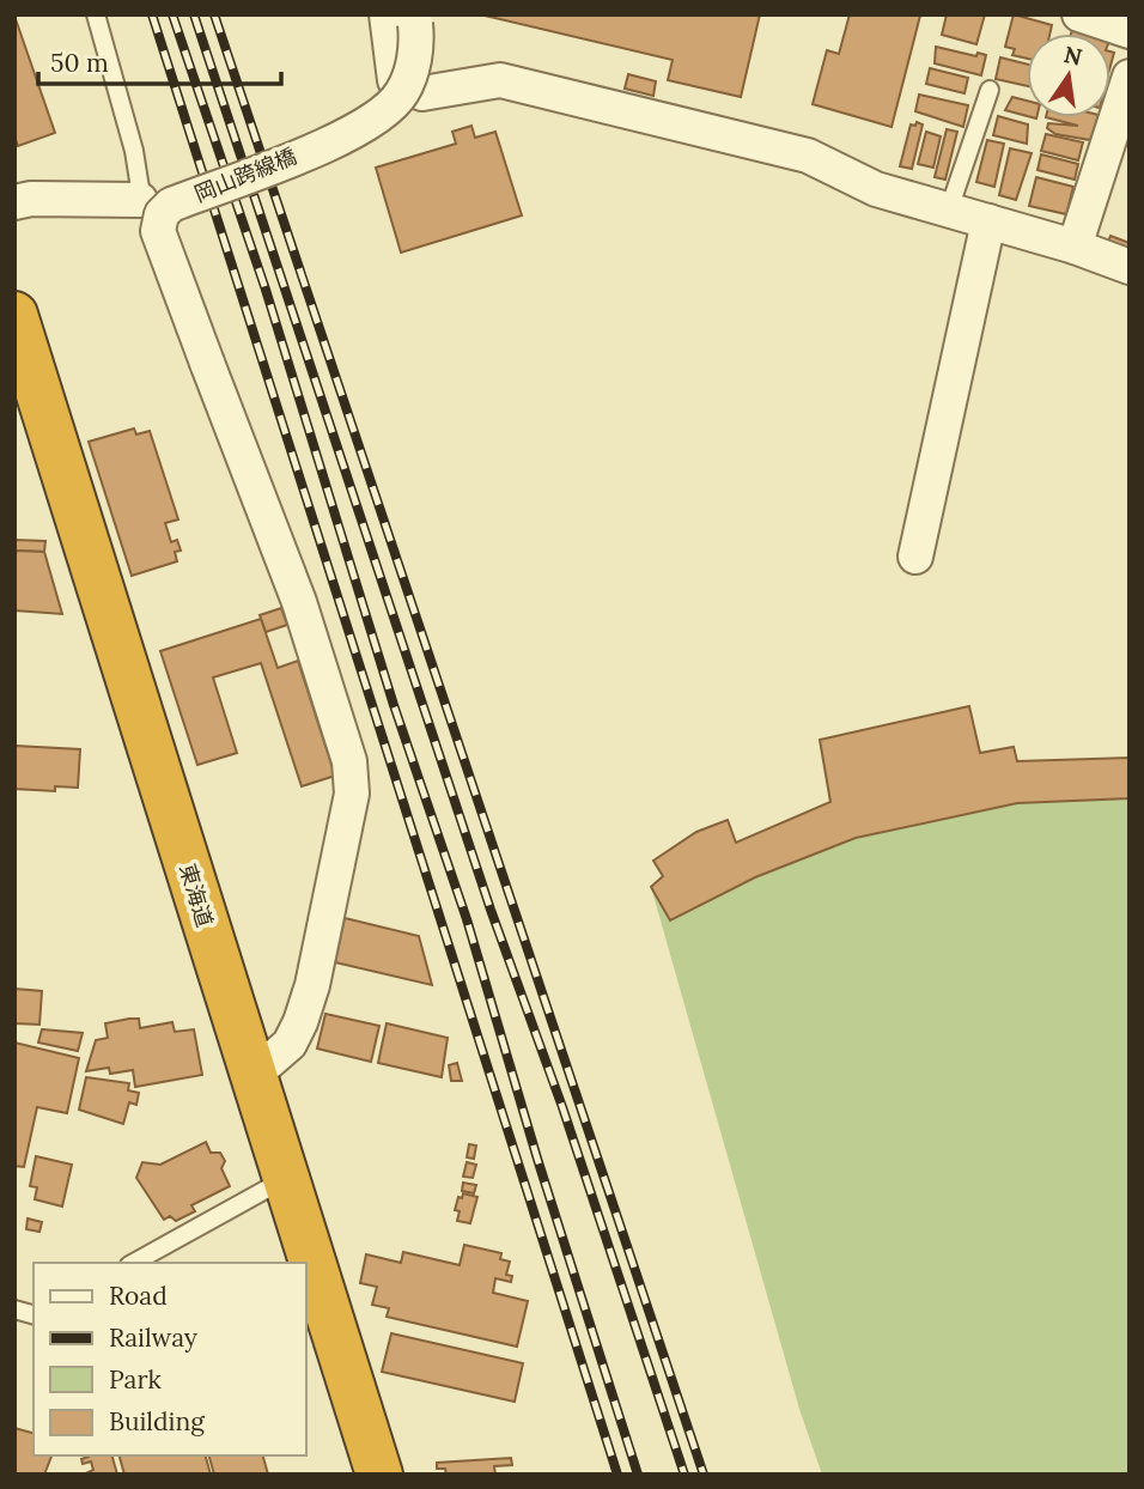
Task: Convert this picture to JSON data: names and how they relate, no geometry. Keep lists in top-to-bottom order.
{
  "streets": {
    "highway": ["東海道"],
    "street": ["岡山跨線橋"]
  },
  "legend": [
    "Road",
    "Railway",
    "Park",
    "Building"
  ],
  "scale_bar": "50 m",
  "north": "top"
}
